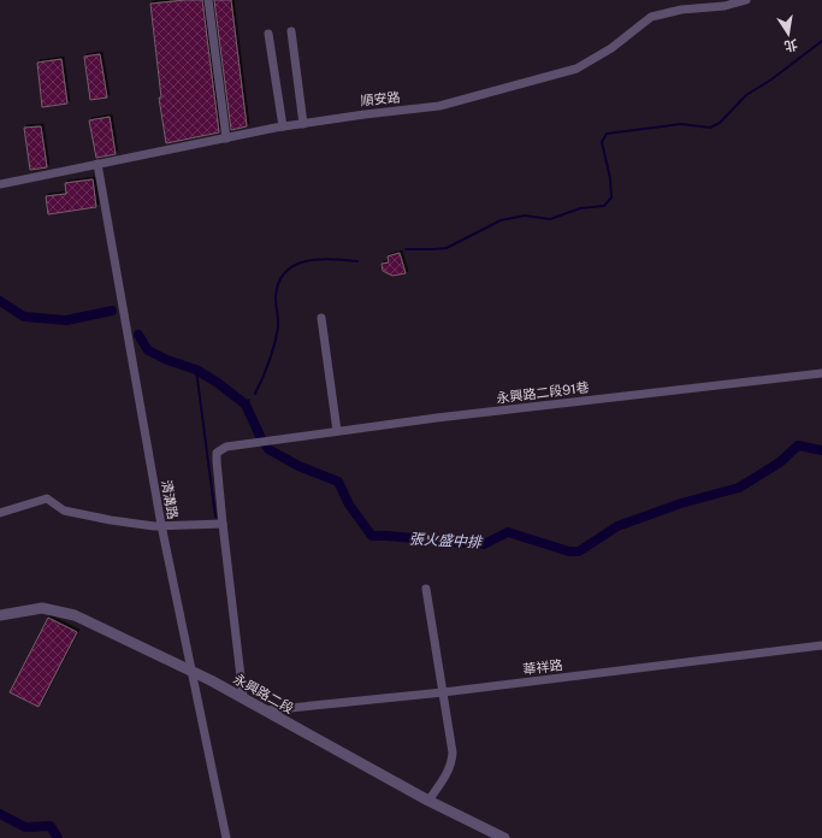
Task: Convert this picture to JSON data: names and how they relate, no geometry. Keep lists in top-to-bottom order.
{
  "streets": {
    "street": [
      "順安路",
      "永興路二段91巷",
      "清溝路",
      "華祥路",
      "永興路二段"
    ]
  },
  "crossings": [
    ["順安路", "清溝路"],
    ["永興路二段91巷", "永興路二段"],
    ["清溝路", "永興路二段"],
    ["華祥路", "永興路二段"]
  ],
  "water": ["張火盛中排"],
  "north": "bottom"
}
